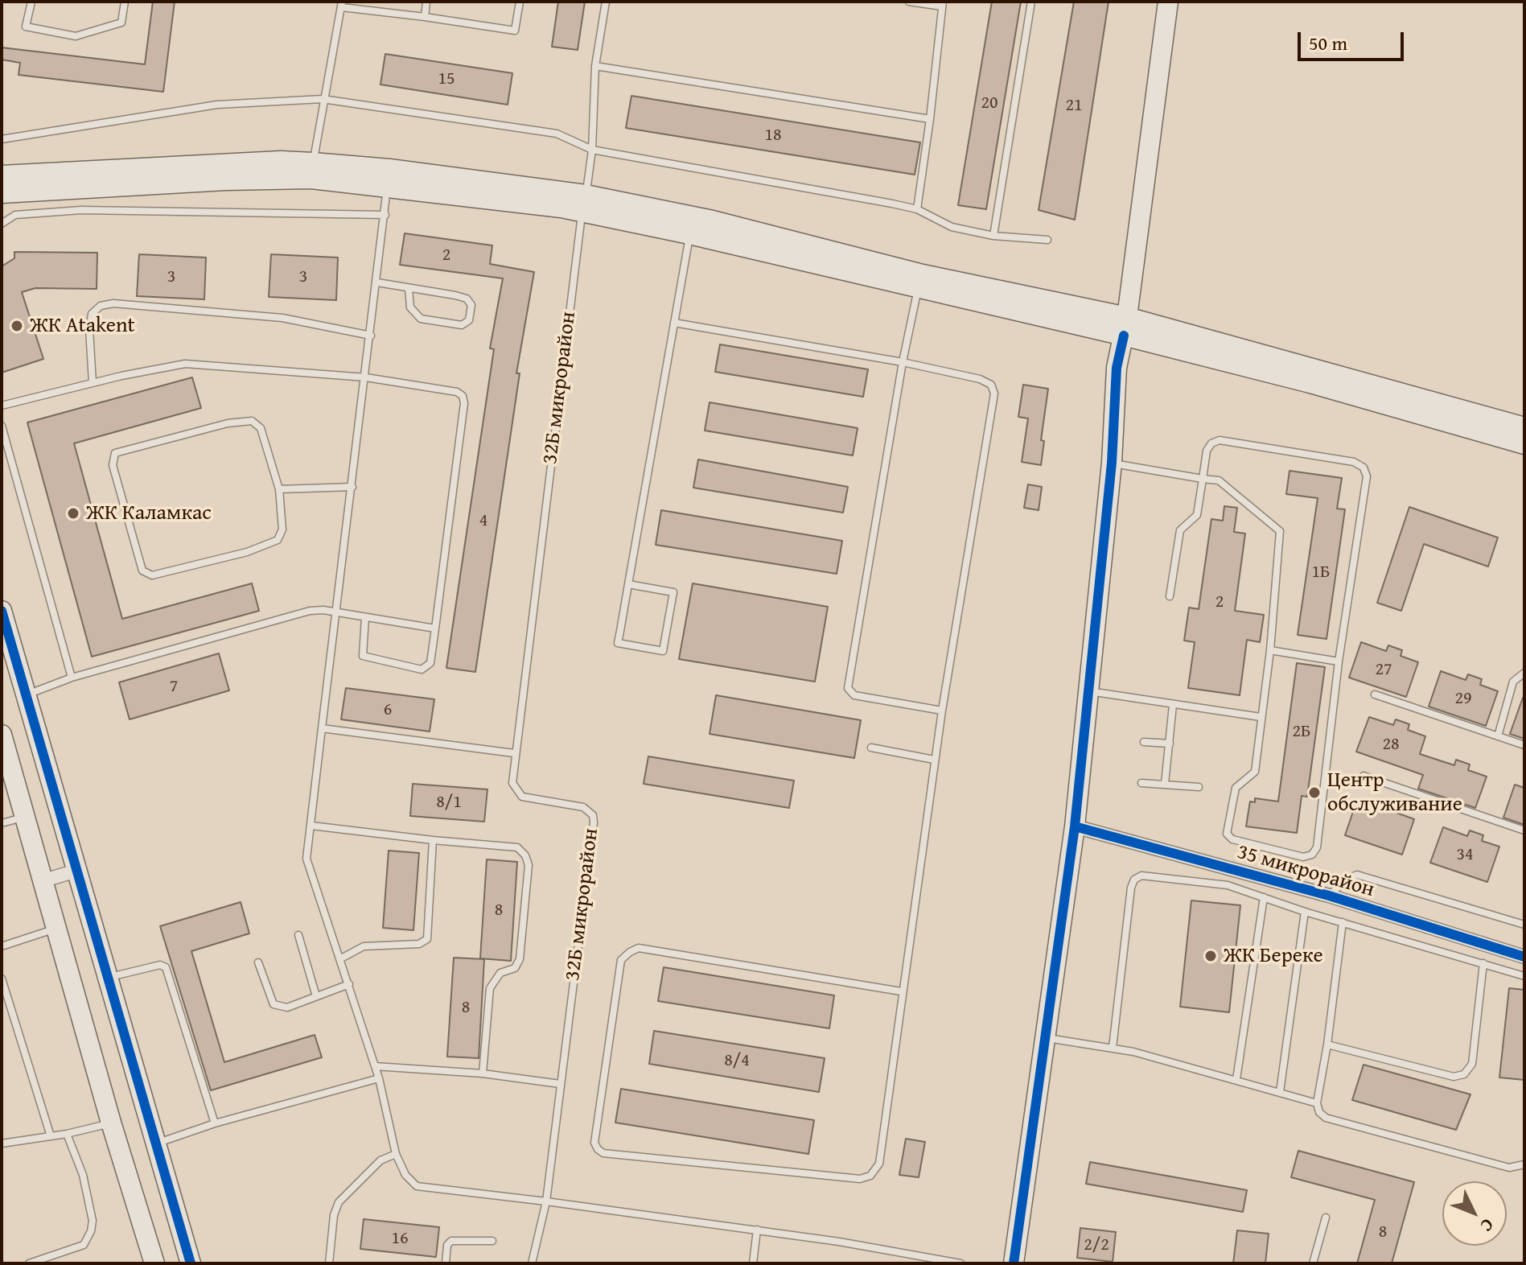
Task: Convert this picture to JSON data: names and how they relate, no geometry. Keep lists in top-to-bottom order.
{
  "streets": {
    "street": ["35 микрорайон"],
    "lane": ["32Б микрорайон"]
  },
  "places": [
    "ЖК Atakent",
    "ЖК Каламкас",
    "Центр обслуживание",
    "ЖК Береке"
  ],
  "house_numbers": [
    "15",
    "20",
    "21",
    "18",
    "2",
    "3",
    "3",
    "4",
    "1Б",
    "2",
    "27",
    "7",
    "29",
    "6",
    "2Б",
    "28",
    "8/1",
    "34",
    "8",
    "8",
    "8/4",
    "8",
    "16",
    "2/2"
  ],
  "scale_bar": "50 m",
  "north": "bottom right"
}
